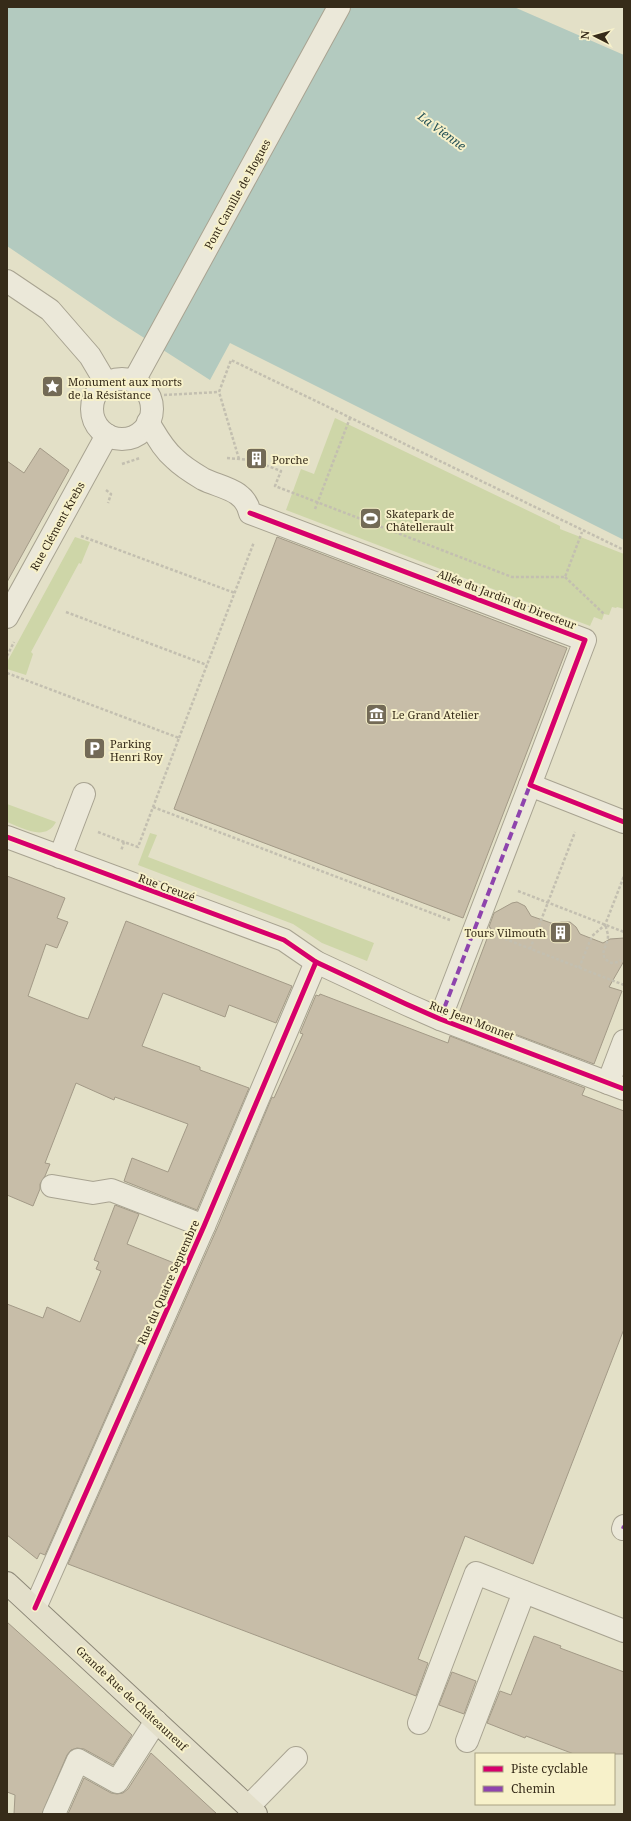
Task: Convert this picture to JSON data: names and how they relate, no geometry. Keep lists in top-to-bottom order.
{
  "streets": {
    "main road": ["Grande Rue de Châteauneuf"],
    "street": [
      "Pont Camille de Hogues",
      "Rue Clément Krebs",
      "Allée du Jardin du Directeur",
      "Rue Creuzé",
      "Rue Jean Monnet",
      "Rue du Quatre Septembre"
    ]
  },
  "crossings": [
    ["Pont Camille de Hogues", "Rue Clément Krebs"],
    ["Rue Creuzé", "Rue Jean Monnet"],
    ["Rue Creuzé", "Rue du Quatre Septembre"],
    ["Rue Jean Monnet", "Rue du Quatre Septembre"],
    ["Rue du Quatre Septembre", "Grande Rue de Châteauneuf"]
  ],
  "water": ["La Vienne"],
  "places": {
    "place": ["Monument aux morts de la Résistance"],
    "building": ["Porche", "Tours Vilmouth"],
    "sports": ["Skatepark de Châtellerault"],
    "museum": ["Le Grand Atelier"],
    "parking": ["Parking Henri Roy"]
  },
  "legend": ["Piste cyclable", "Chemin"],
  "north": "left"
}
